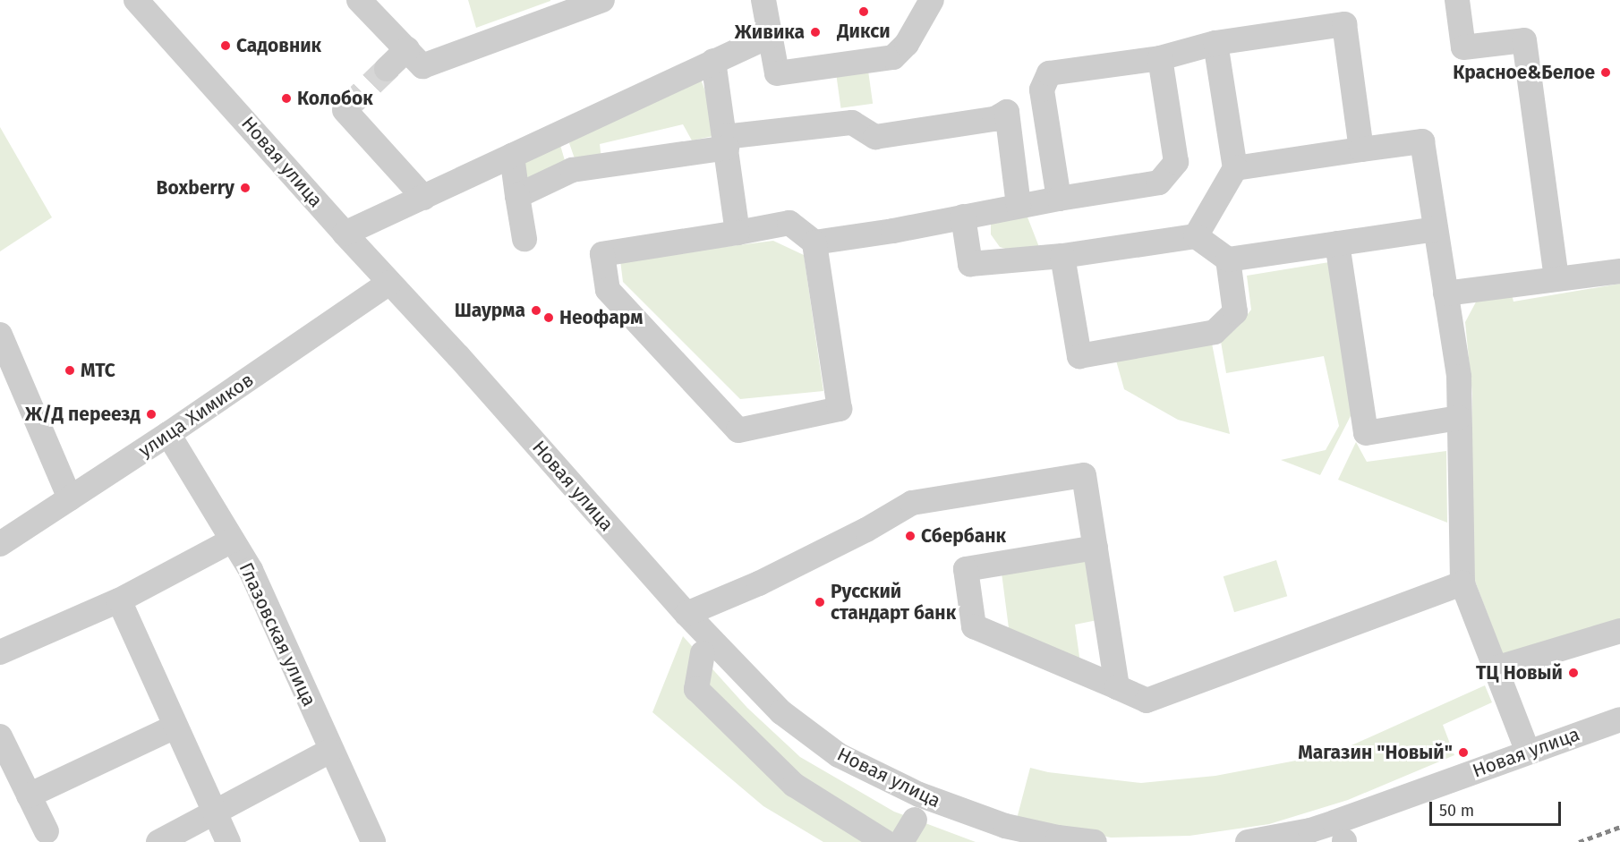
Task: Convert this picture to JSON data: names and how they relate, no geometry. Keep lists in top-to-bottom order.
{
  "streets": {
    "street": ["Новая улица", "улица Химиков", "Глазовская улица"]
  },
  "crossings": [
    ["Новая улица", "улица Химиков"],
    ["улица Химиков", "Глазовская улица"]
  ],
  "places": [
    "Дикси",
    "Живика",
    "Садовник",
    "Красное&Белое",
    "Колобок",
    "Boxberry",
    "Шаурма",
    "Неофарм",
    "МТС",
    "Ж/Д переезд",
    "Сбербанк",
    "Русский стандарт банк",
    "ТЦ Новый",
    "Магазин \"Новый\""
  ],
  "scale_bar": "50 m"
}
